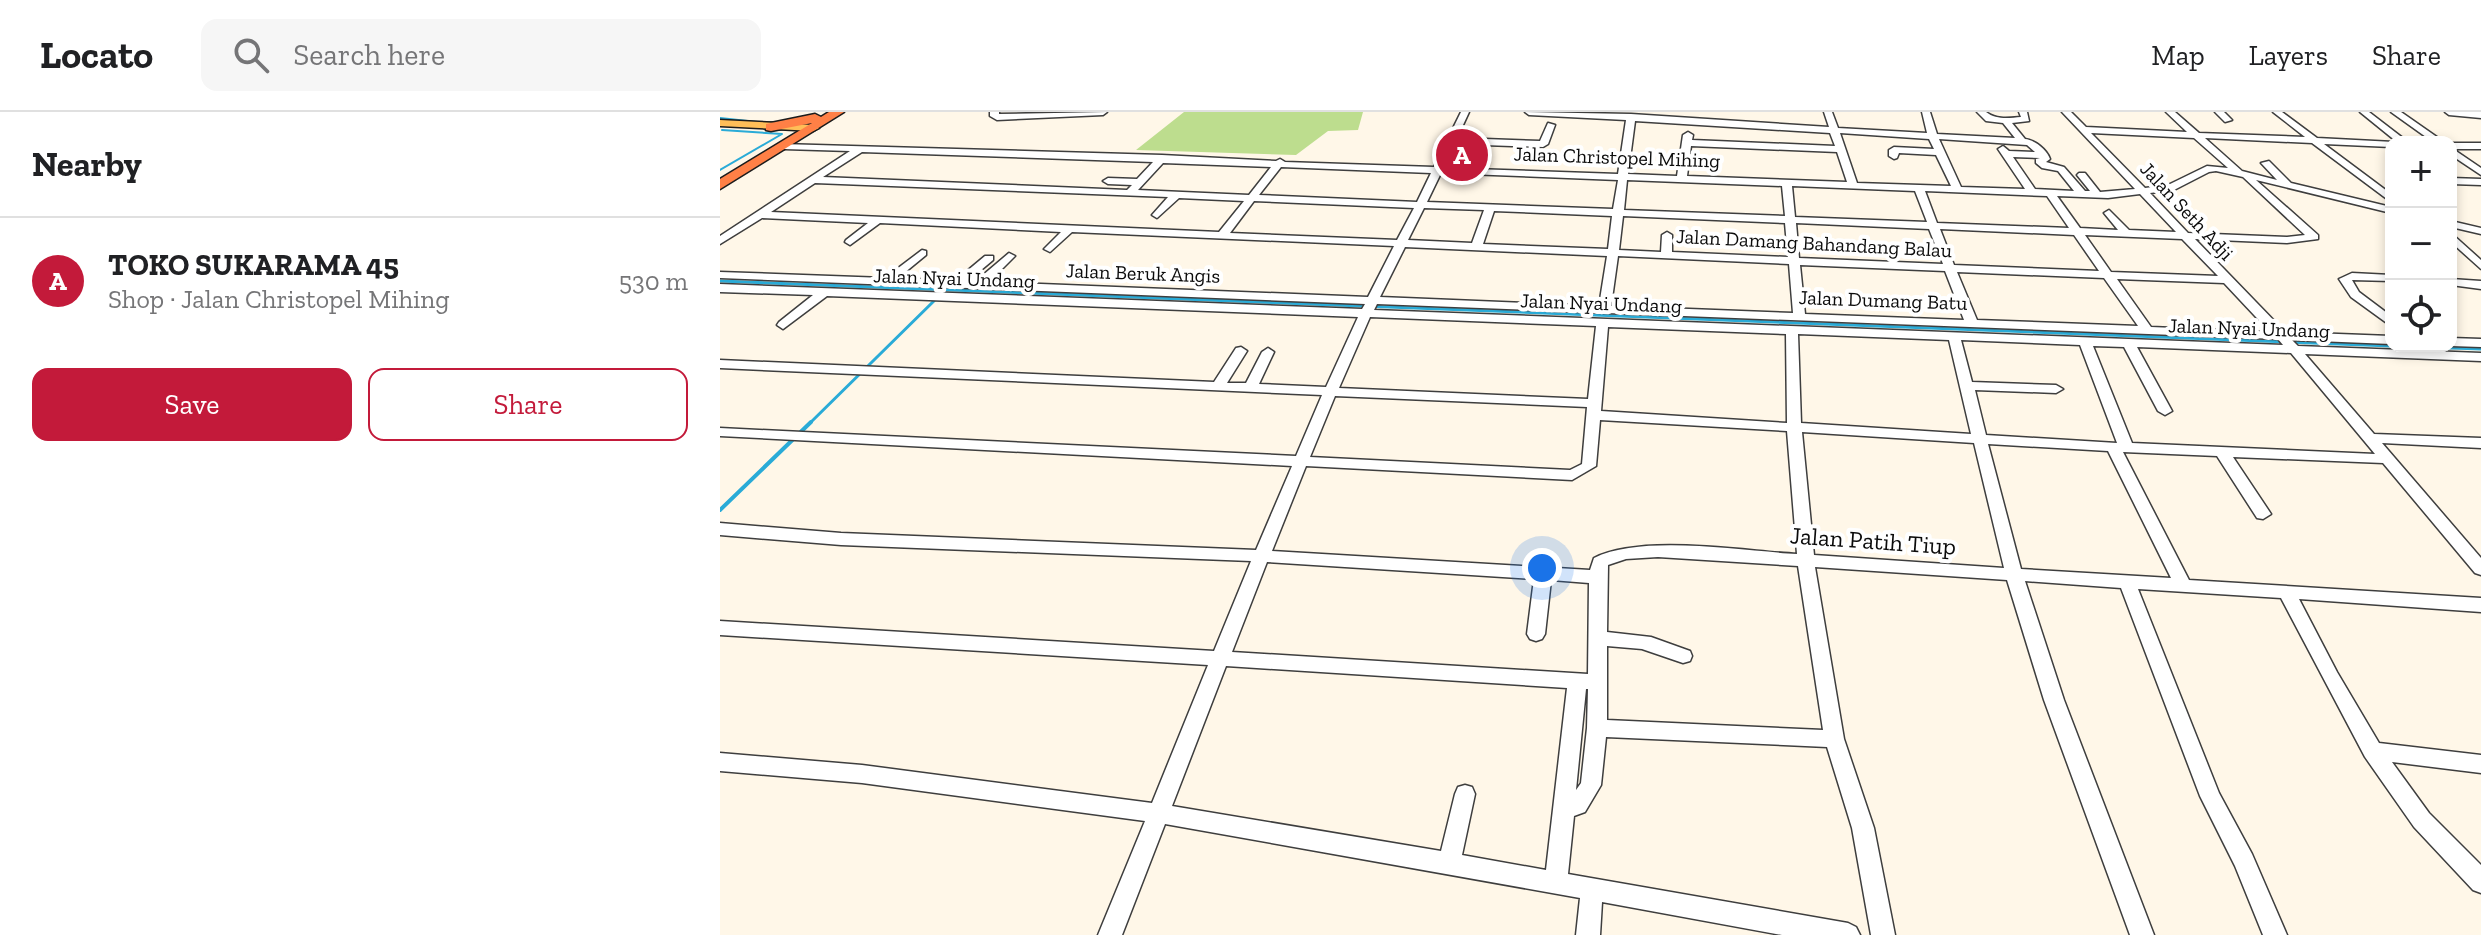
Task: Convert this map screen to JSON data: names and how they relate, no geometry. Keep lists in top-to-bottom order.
{
  "streets": {
    "street": [
      "Jalan Christopel Mihing",
      "Jalan Seth Adji",
      "Jalan Damang Bahandang Balau",
      "Jalan Beruk Angis",
      "Jalan Nyai Undang",
      "Jalan Dumang Batu",
      "Jalan Patih Tiup"
    ]
  },
  "crossings": [
    ["Jalan Christopel Mihing", "Jalan Seth Adji"],
    ["Jalan Seth Adji", "Jalan Damang Bahandang Balau"],
    ["Jalan Seth Adji", "Jalan Nyai Undang"],
    ["Jalan Seth Adji", "Jalan Dumang Batu"],
    ["Jalan Beruk Angis", "Jalan Nyai Undang"],
    ["Jalan Nyai Undang", "Jalan Dumang Batu"]
  ],
  "page": {
    "header": "Locato",
    "search": "Search here",
    "nav": ["Map", "Layers", "Share"],
    "heading": "Nearby",
    "pins": "A",
    "map_buttons": ["+", "−"],
    "list": [
      {
        "mark": "A",
        "name": "TOKO SUKARAMA 45",
        "note": "Shop · Jalan Christopel Mihing",
        "value": "530 m"
      }
    ],
    "buttons": ["Save", "Share"]
  }
}
